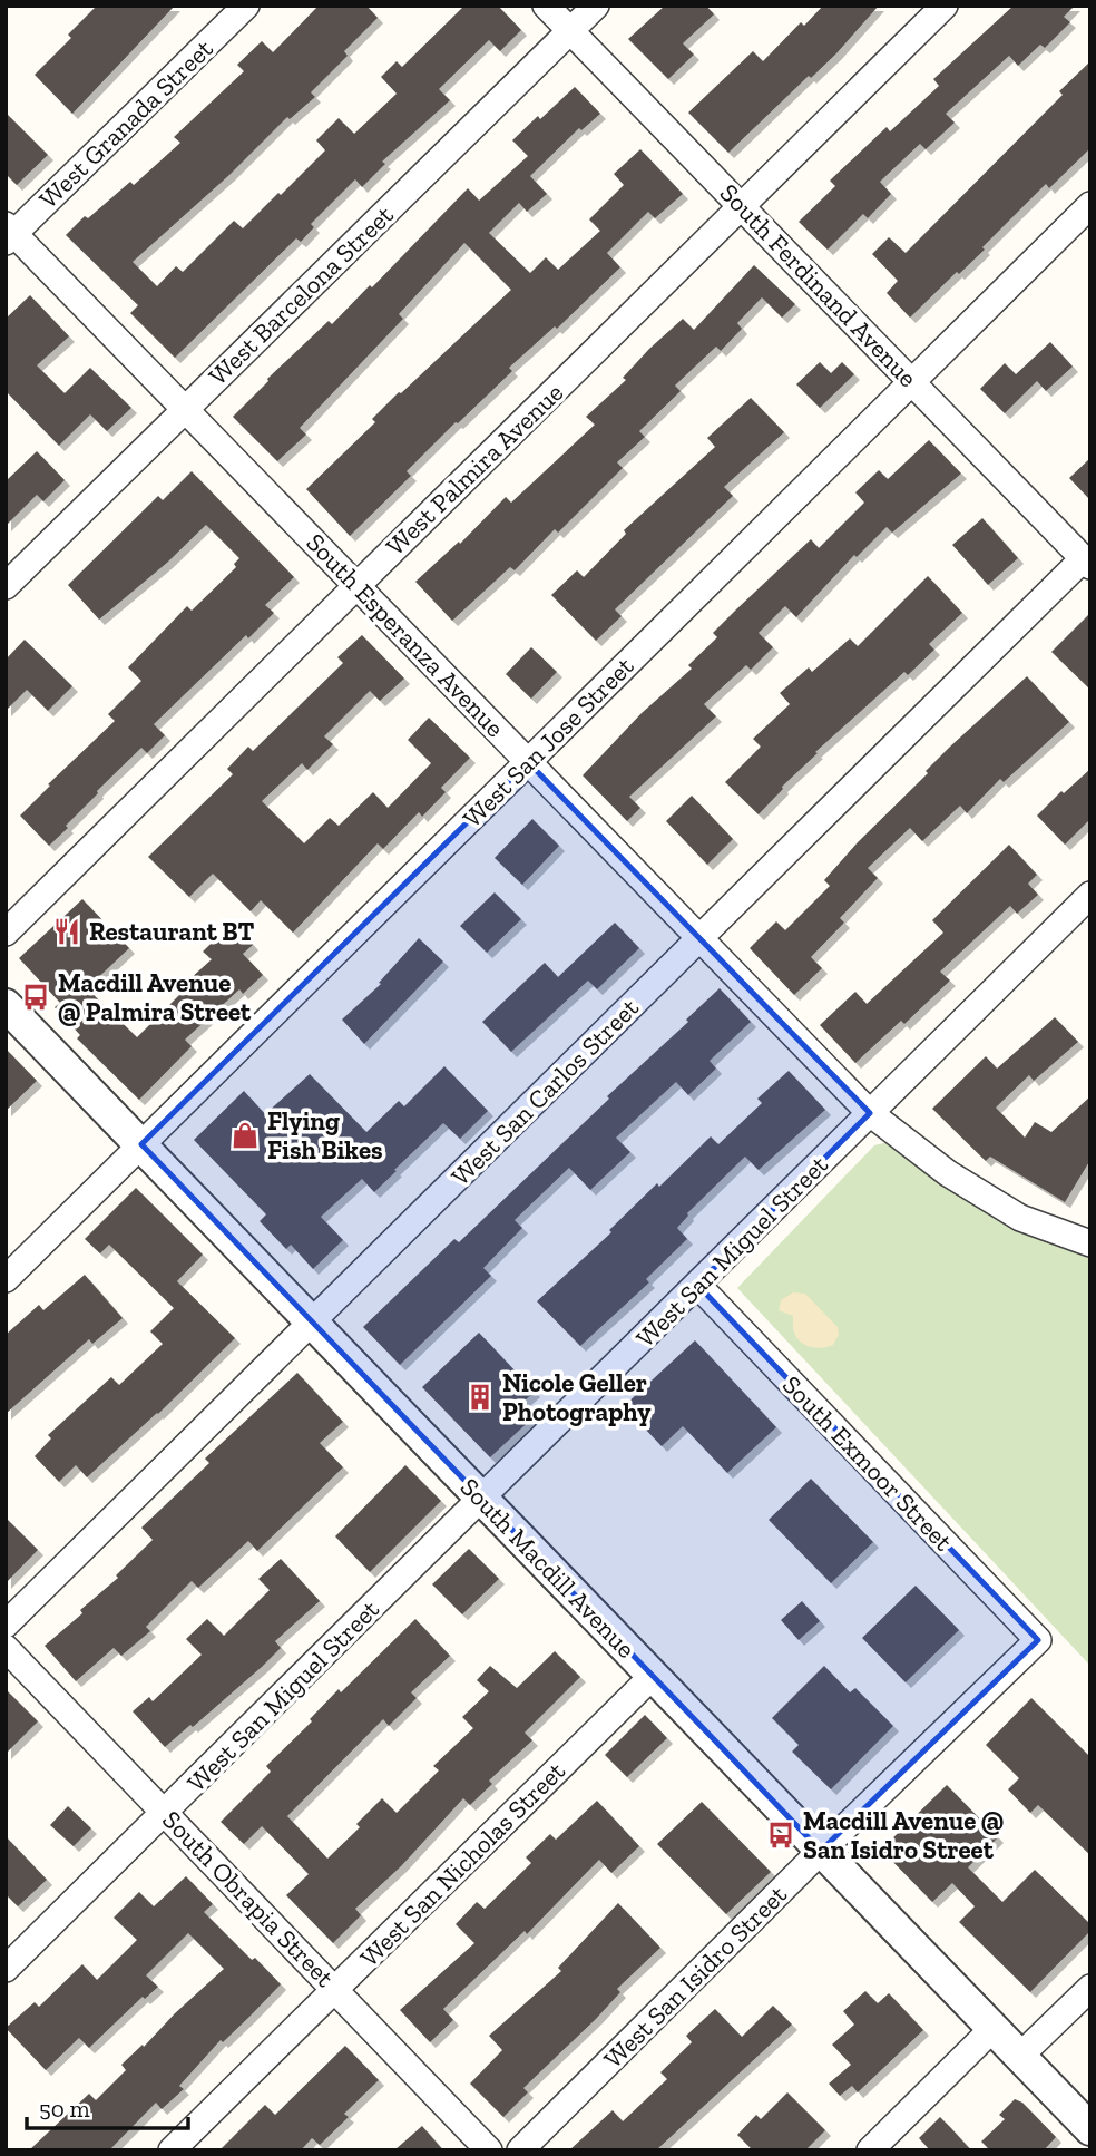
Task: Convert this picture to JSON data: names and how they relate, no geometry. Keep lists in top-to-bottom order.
{
  "streets": {
    "street": [
      "West Granada Street",
      "South Ferdinand Avenue",
      "West Barcelona Street",
      "West Palmira Avenue",
      "South Esperanza Avenue",
      "West San Jose Street",
      "West San Carlos Street",
      "West San Miguel Street",
      "South Exmoor Street",
      "South Macdill Avenue",
      "West San Nicholas Street",
      "South Obrapia Street",
      "West San Isidro Street"
    ]
  },
  "crossings": [
    ["West Granada Street", "South Esperanza Avenue"],
    ["South Ferdinand Avenue", "West Barcelona Street"],
    ["South Ferdinand Avenue", "West Palmira Avenue"],
    ["South Ferdinand Avenue", "West San Jose Street"],
    ["South Ferdinand Avenue", "West San Carlos Street"],
    ["West Barcelona Street", "South Esperanza Avenue"],
    ["West Palmira Avenue", "South Esperanza Avenue"],
    ["South Esperanza Avenue", "West San Jose Street"],
    ["South Esperanza Avenue", "West San Carlos Street"],
    ["South Esperanza Avenue", "West San Miguel Street"],
    ["West San Jose Street", "South Macdill Avenue"],
    ["West San Carlos Street", "South Macdill Avenue"],
    ["West San Miguel Street", "South Exmoor Street"],
    ["West San Miguel Street", "South Macdill Avenue"],
    ["West San Miguel Street", "South Obrapia Street"],
    ["South Exmoor Street", "West San Isidro Street"],
    ["South Macdill Avenue", "West San Nicholas Street"],
    ["South Macdill Avenue", "West San Isidro Street"],
    ["West San Nicholas Street", "South Obrapia Street"]
  ],
  "places": {
    "restaurant": ["Restaurant BT"],
    "bus stop": ["Macdill Avenue @ Palmira Street", "Macdill Avenue @ San Isidro Street"],
    "shop": ["Flying Fish Bikes"],
    "building": ["Nicole Geller Photography"]
  },
  "scale_bar": "50 m"
}
